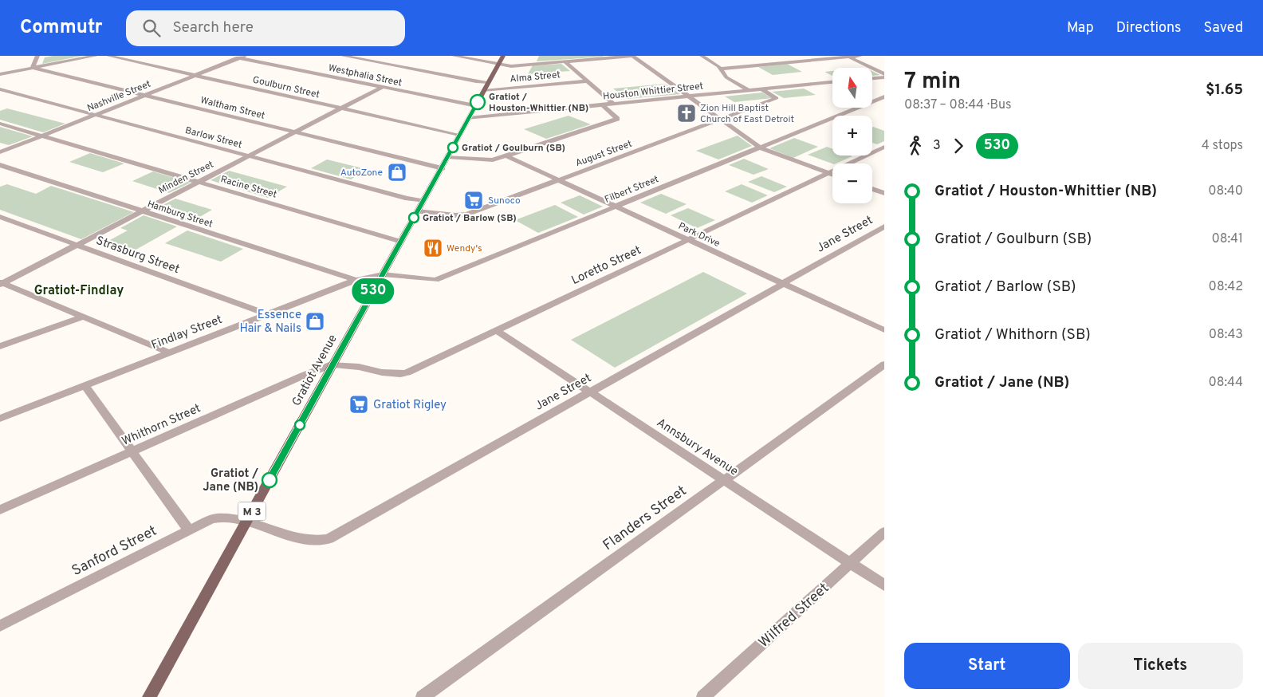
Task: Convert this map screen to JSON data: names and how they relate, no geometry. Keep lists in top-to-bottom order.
{
  "streets": {
    "main road": ["Gratiot Avenue", "M 3"],
    "street": [
      "Westphalia Street",
      "Alma Street",
      "Goulburn Street",
      "Houston Whittier Street",
      "Nashville Street",
      "Waltham Street",
      "Barlow Street",
      "August Street",
      "Minden Street",
      "Racine Street",
      "Filbert Street",
      "Hamburg Street",
      "Jane Street",
      "Park Drive",
      "Strasburg Street",
      "Loretto Street",
      "Findlay Street",
      "Whithorn Street",
      "Annsbury Avenue",
      "Flanders Street",
      "Sanford Street",
      "Wilfred Street"
    ]
  },
  "crossings": [
    ["Westphalia Street", "Nashville Street"],
    ["Westphalia Street", "Minden Street"],
    ["Westphalia Street", "Gratiot Avenue"],
    ["Alma Street", "Gratiot Avenue"],
    ["Goulburn Street", "Nashville Street"],
    ["Goulburn Street", "Minden Street"],
    ["Goulburn Street", "Gratiot Avenue"],
    ["Houston Whittier Street", "August Street"],
    ["Houston Whittier Street", "Gratiot Avenue"],
    ["Nashville Street", "Waltham Street"],
    ["Nashville Street", "Barlow Street"],
    ["Nashville Street", "Racine Street"],
    ["Waltham Street", "Minden Street"],
    ["Waltham Street", "Gratiot Avenue"],
    ["Barlow Street", "Minden Street"],
    ["Barlow Street", "Gratiot Avenue"],
    ["August Street", "Park Drive"],
    ["August Street", "Gratiot Avenue"],
    ["Minden Street", "Racine Street"],
    ["Minden Street", "Hamburg Street"],
    ["Minden Street", "Strasburg Street"],
    ["Racine Street", "Gratiot Avenue"],
    ["Filbert Street", "Park Drive"],
    ["Filbert Street", "Findlay Street"],
    ["Filbert Street", "Gratiot Avenue"],
    ["Hamburg Street", "Findlay Street"],
    ["Jane Street", "Park Drive"],
    ["Jane Street", "Gratiot Avenue"],
    ["Jane Street", "Annsbury Avenue"],
    ["Jane Street", "Sanford Street"],
    ["Park Drive", "Loretto Street"],
    ["Strasburg Street", "Findlay Street"],
    ["Loretto Street", "Gratiot Avenue"],
    ["Loretto Street", "Whithorn Street"],
    ["Loretto Street", "Annsbury Avenue"],
    ["Findlay Street", "Gratiot Avenue"],
    ["Gratiot Avenue", "Whithorn Street"],
    ["Gratiot Avenue", "Sanford Street"],
    ["Annsbury Avenue", "Flanders Street"],
    ["Annsbury Avenue", "Wilfred Street"]
  ],
  "districts": ["Gratiot-Findlay"],
  "places": {
    "other": [
      "Gratiot / Houston-Whittier (NB)",
      "Gratiot / Goulburn (SB)",
      "Gratiot / Barlow (SB)",
      "Gratiot / Jane (NB)"
    ],
    "church": ["Zion Hill Baptist Church of East Detroit"],
    "shop": ["AutoZone", "Essence Hair & Nails"],
    "supermarket": ["Sunoco", "Gratiot Rigley"],
    "restaurant": ["Wendy's"]
  },
  "lines": ["bus line 530"],
  "north": "top",
  "page": {
    "header": "Commutr",
    "search": "Search here",
    "nav": ["Map", "Directions", "Saved"],
    "on_map": "530",
    "heading": ["7 min", "08:37 – 08:44 · Bus", "$1.65"],
    "map_buttons": ["+", "−"],
    "legs": ["3", "530", "4 stops"],
    "list": [
      {
        "name": "Gratiot / Houston-Whittier (NB)",
        "value": "08:40"
      },
      {
        "name": "Gratiot / Goulburn (SB)",
        "value": "08:41"
      },
      {
        "name": "Gratiot / Barlow (SB)",
        "value": "08:42"
      },
      {
        "name": "Gratiot / Whithorn (SB)",
        "value": "08:43"
      },
      {
        "name": "Gratiot / Jane (NB)",
        "value": "08:44"
      }
    ],
    "buttons": ["Start", "Tickets"]
  }
}
